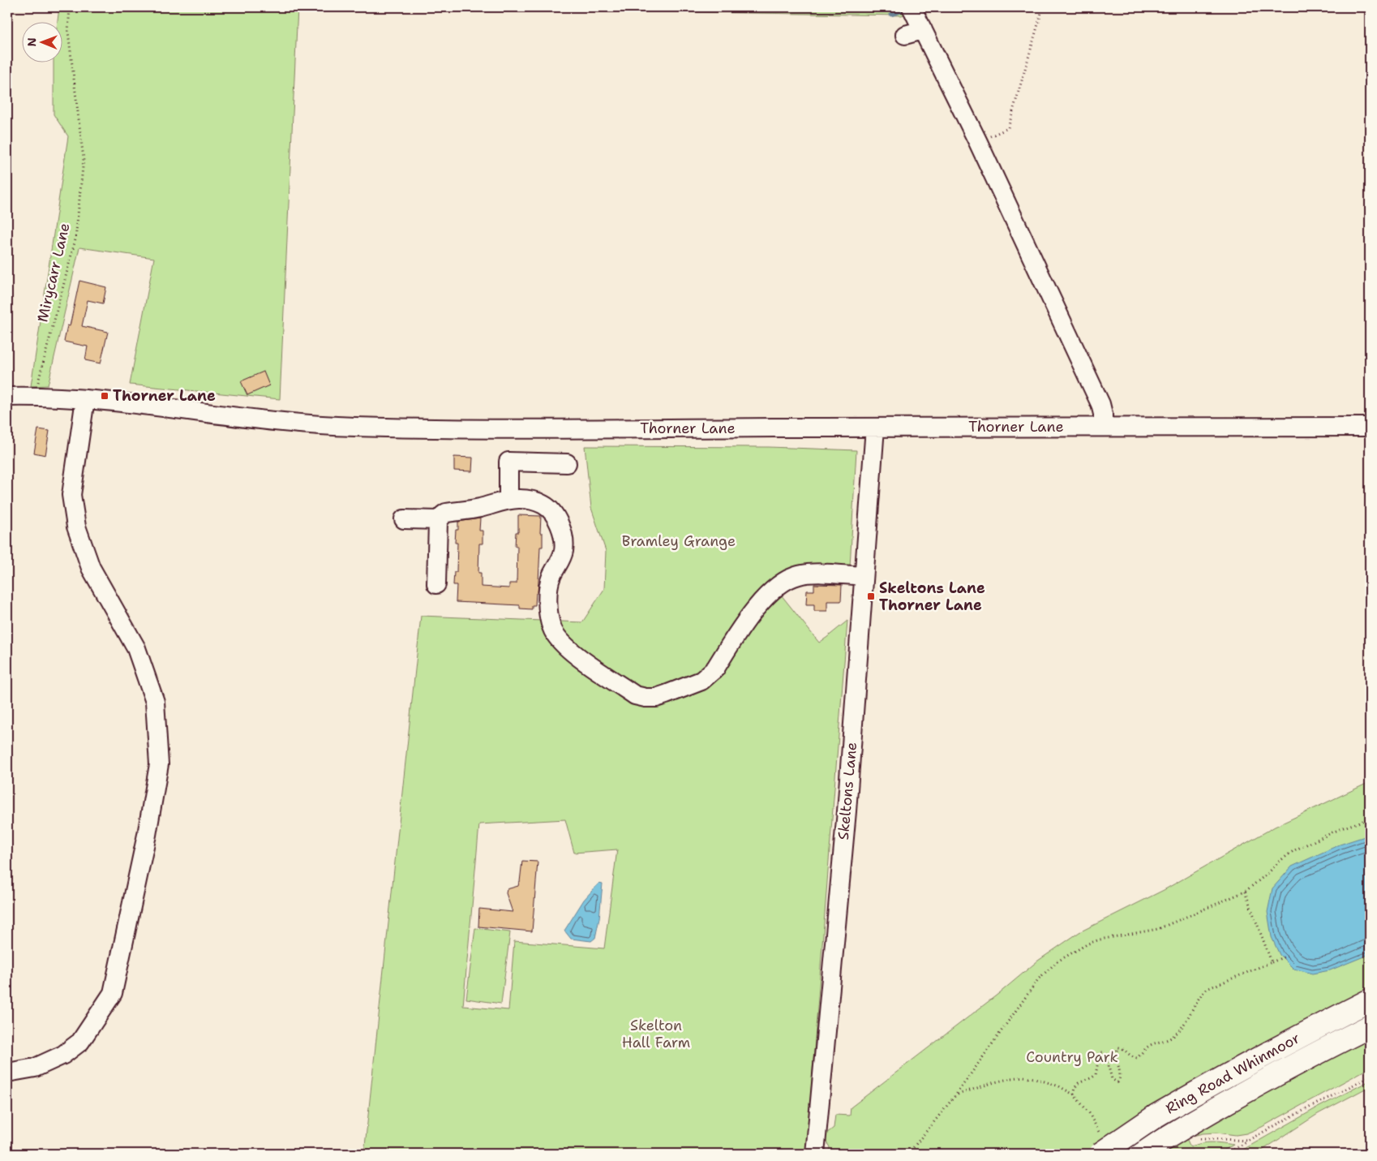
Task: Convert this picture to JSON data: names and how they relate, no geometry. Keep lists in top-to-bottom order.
{
  "streets": {
    "highway": ["Ring Road Whinmoor"],
    "street": ["Thorner Lane", "Skeltons Lane"],
    "path": ["Mirycarr Lane"]
  },
  "crossings": [
    ["Mirycarr Lane", "Thorner Lane"],
    ["Thorner Lane", "Skeltons Lane"]
  ],
  "parks": ["Bramley Grange", "Skelton Hall Farm", "Country Park"],
  "places": {
    "transit": ["Thorner Lane", "Skeltons Lane Thorner Lane"]
  },
  "north": "left"
}
